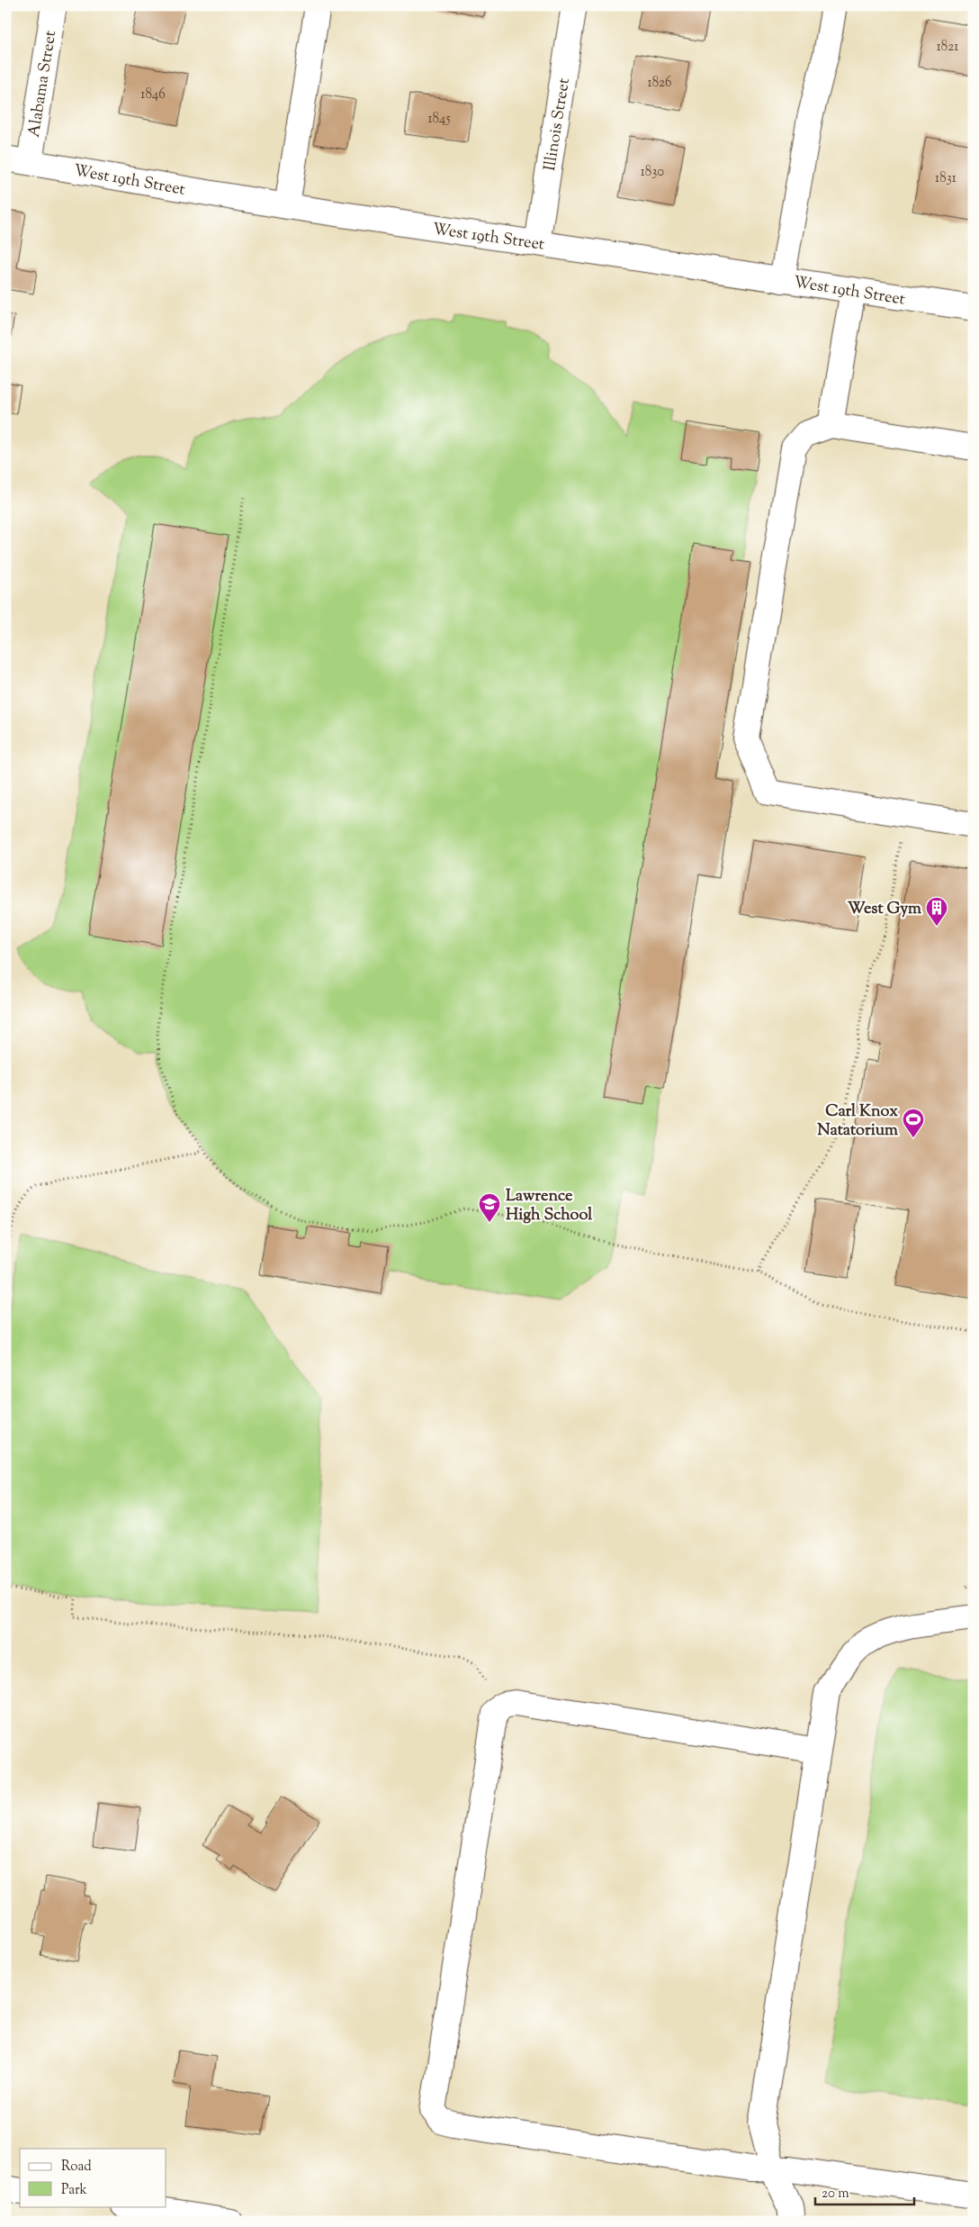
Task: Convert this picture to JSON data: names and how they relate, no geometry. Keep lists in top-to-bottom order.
{
  "streets": {
    "main road": ["Alabama Street", "Illinois Street", "West 19th Street"]
  },
  "crossings": [
    ["Alabama Street", "West 19th Street"],
    ["Illinois Street", "West 19th Street"]
  ],
  "places": {
    "building": ["West Gym"],
    "sports": ["Carl Knox Natatorium"],
    "school or university": ["Lawrence High School"]
  },
  "house_numbers": [
    "1821",
    "1826",
    "1846",
    "1845",
    "1830",
    "1831"
  ],
  "legend": ["Road", "Park"],
  "scale_bar": "20 m"
}
